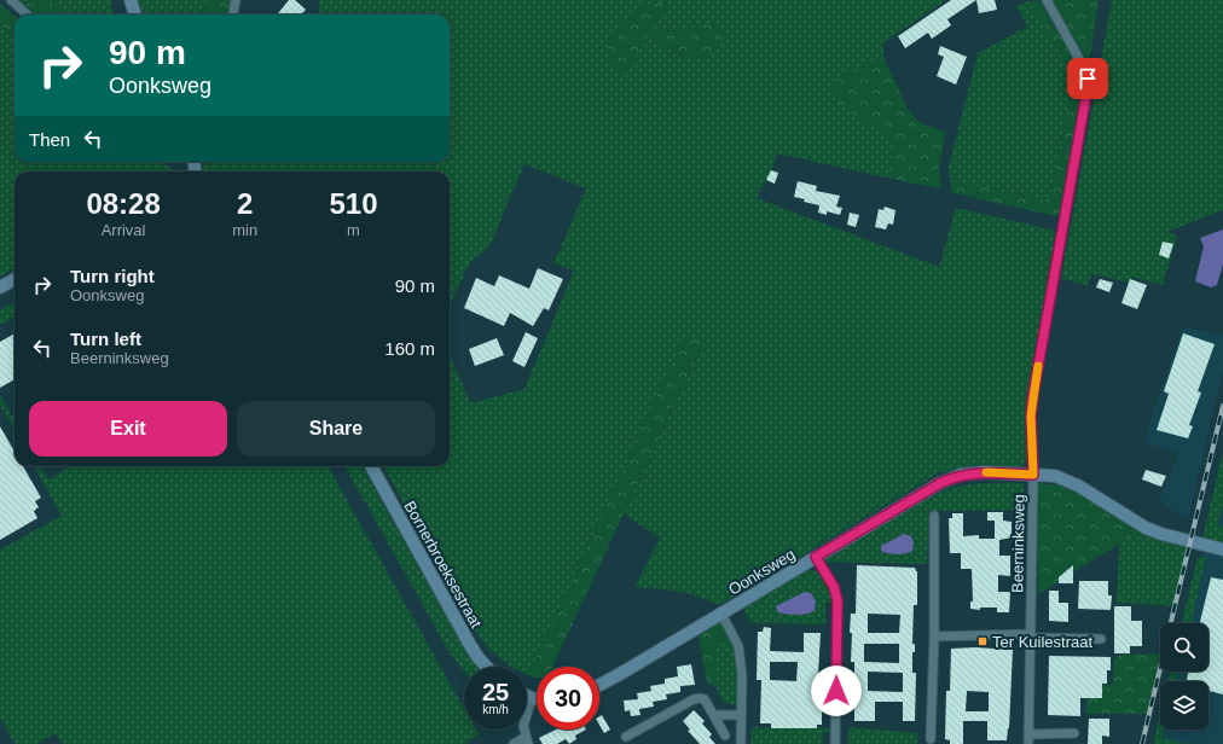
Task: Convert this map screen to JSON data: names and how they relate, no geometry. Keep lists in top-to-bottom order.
{
  "streets": {
    "main road": ["Bornerbroeksestraat", "Oonksweg"],
    "street": ["Beerninksweg"]
  },
  "crossings": [
    ["Beerninksweg", "Oonksweg"]
  ],
  "places": {
    "transit": ["Ter Kuilestraat"]
  },
  "page": {
    "turn": ["90 m", "Oonksweg"],
    "then": "Then",
    "eta": [
      "08:28",
      "Arrival",
      "2",
      "min",
      "510",
      "m"
    ],
    "list": [
      {
        "name": "Turn right",
        "note": "Oonksweg",
        "value": "90 m"
      },
      {
        "name": "Turn left",
        "note": "Beerninksweg",
        "value": "160 m"
      }
    ],
    "buttons": ["Exit", "Share"],
    "speed": "25 km/h",
    "limit": "30"
  }
}
